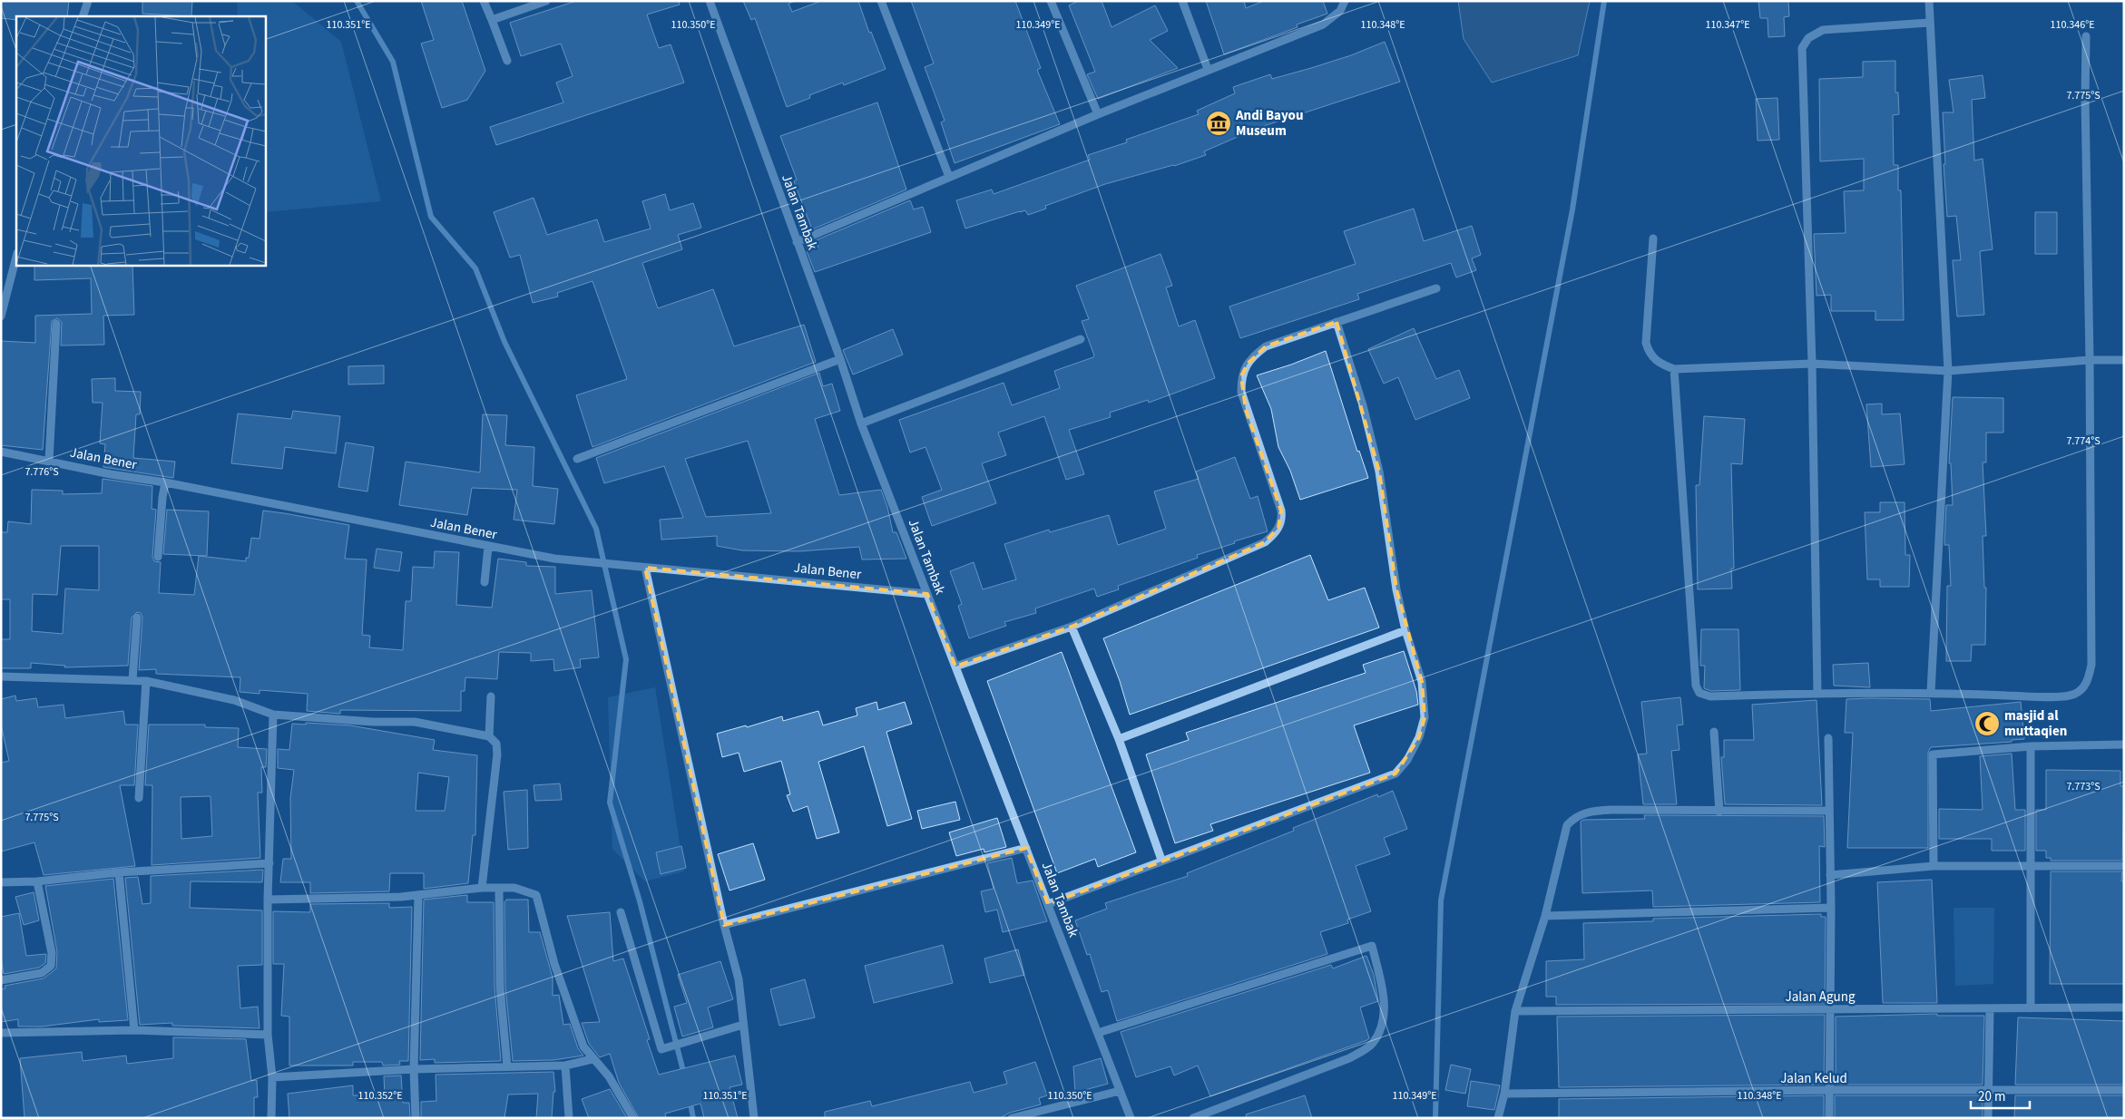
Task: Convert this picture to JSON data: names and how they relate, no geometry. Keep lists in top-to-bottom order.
{
  "streets": {
    "street": [
      "Jalan Tambak",
      "Jalan Bener",
      "Jalan Agung",
      "Jalan Kelud"
    ]
  },
  "crossings": [
    ["Jalan Tambak", "Jalan Bener"]
  ],
  "places": {
    "museum": ["Andi Bayou Museum"],
    "mosque": ["masjid al muttaqien"]
  },
  "scale_bar": "20 m",
  "coordinates": [
    "110.351°E",
    "110.350°E",
    "110.349°E",
    "110.348°E",
    "110.347°E",
    "110.346°E",
    "7.775°S",
    "7.774°S",
    "7.776°S",
    "7.773°S",
    "110.352°E"
  ]
}
